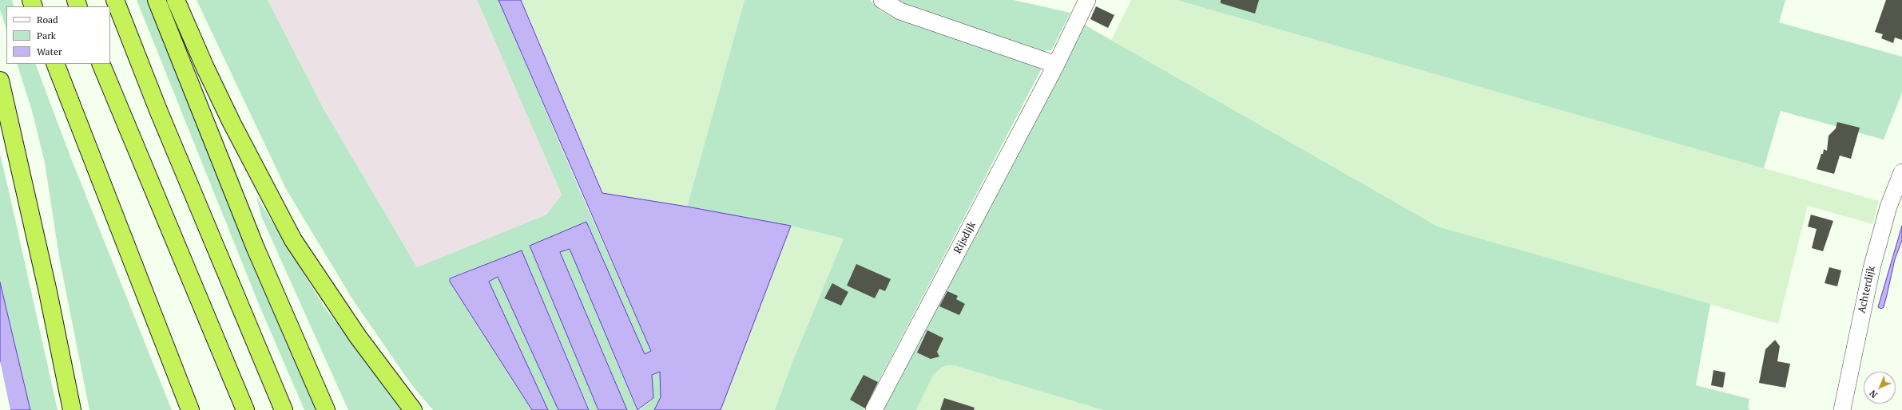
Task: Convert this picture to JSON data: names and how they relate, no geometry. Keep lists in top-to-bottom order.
{
  "streets": {
    "street": ["Rijsdijk", "Achterdijk"]
  },
  "legend": ["Road", "Park", "Water"],
  "north": "bottom left"
}
